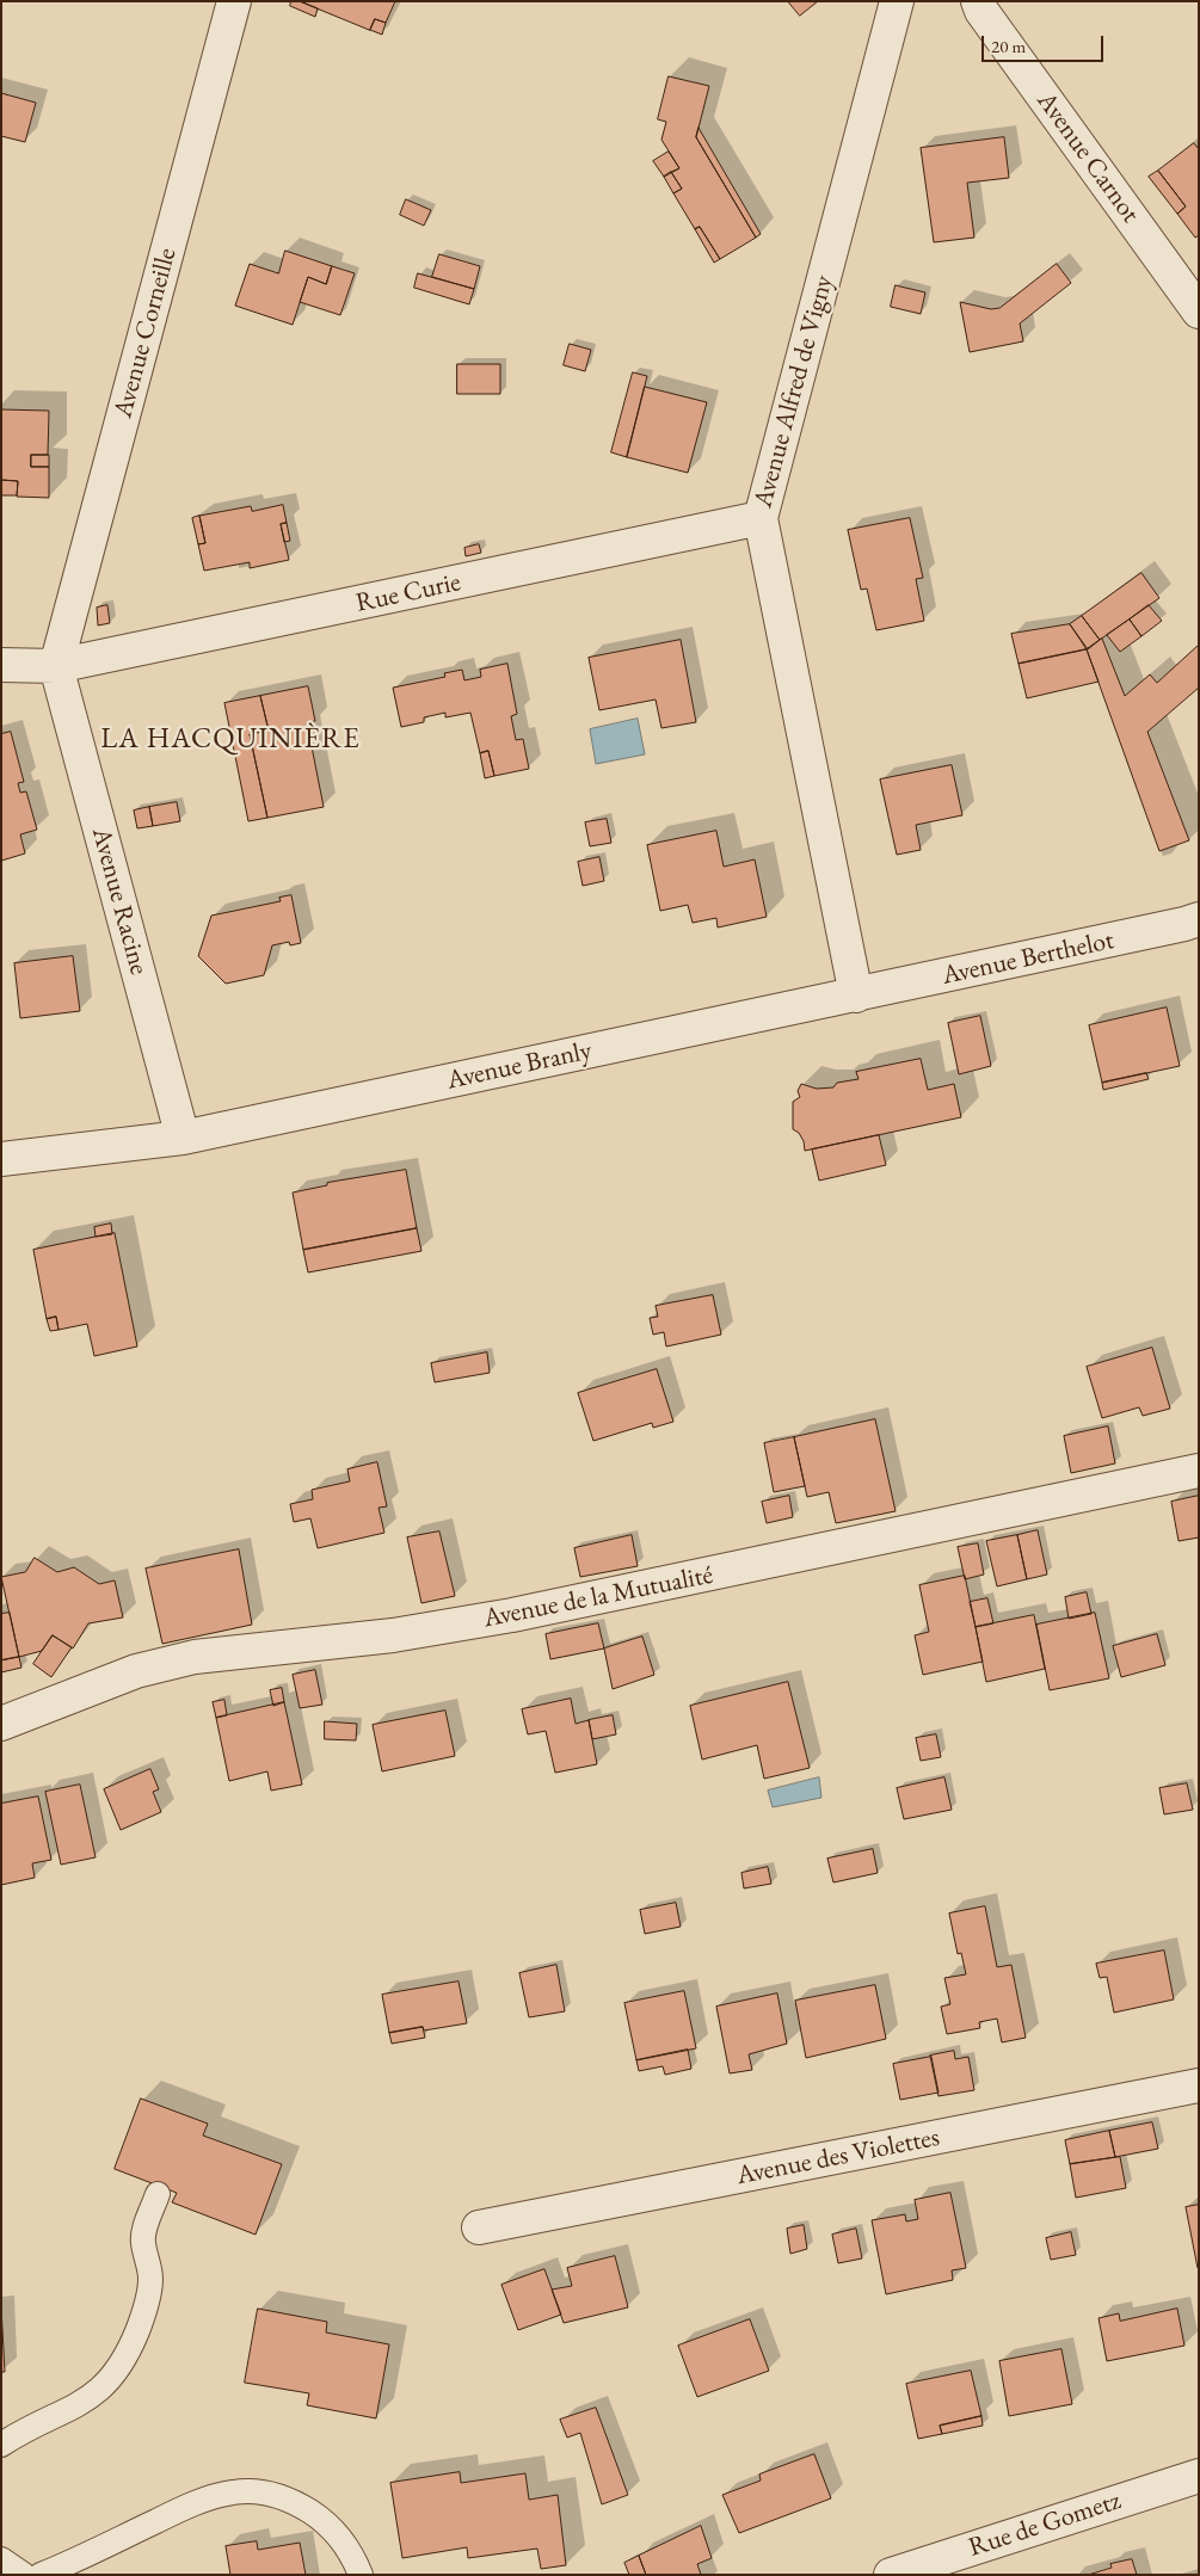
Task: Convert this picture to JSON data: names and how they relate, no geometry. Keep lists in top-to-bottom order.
{
  "streets": {
    "street": [
      "Avenue Carnot",
      "Avenue Corneille",
      "Avenue Alfred de Vigny",
      "Rue Curie",
      "Avenue Racine",
      "Avenue Berthelot",
      "Avenue Branly",
      "Avenue de la Mutualité",
      "Avenue des Violettes",
      "Rue de Gometz"
    ]
  },
  "crossings": [
    ["Avenue Corneille", "Rue Curie"],
    ["Avenue Corneille", "Avenue Racine"],
    ["Avenue Alfred de Vigny", "Rue Curie"],
    ["Avenue Alfred de Vigny", "Avenue Berthelot"],
    ["Avenue Alfred de Vigny", "Avenue Branly"],
    ["Rue Curie", "Avenue Racine"],
    ["Avenue Racine", "Avenue Branly"],
    ["Avenue Berthelot", "Avenue Branly"]
  ],
  "districts": ["LA HACQUINIÈRE"],
  "scale_bar": "20 m"
}
